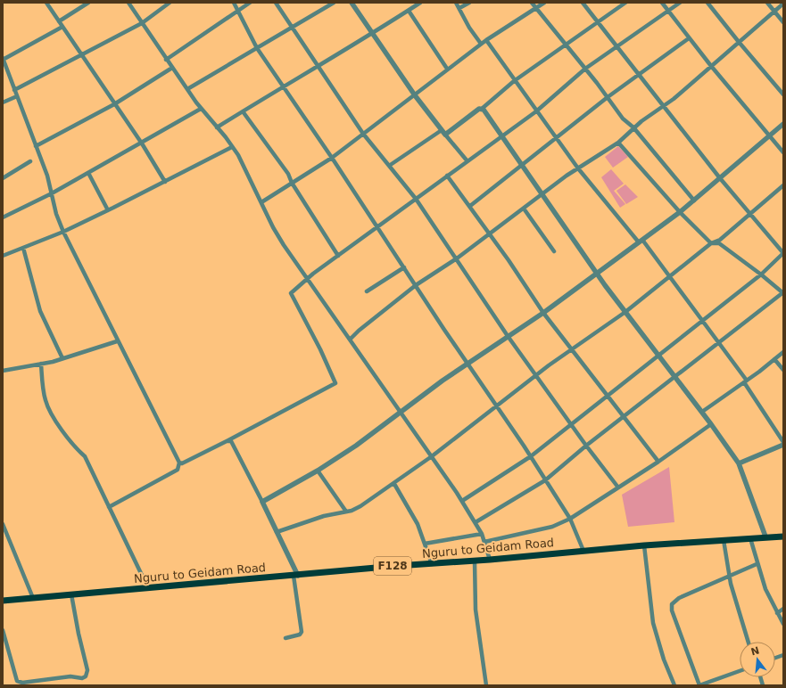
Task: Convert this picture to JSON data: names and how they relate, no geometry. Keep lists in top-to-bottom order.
{
  "streets": {
    "main road": ["Nguru to Geidam Road", "F128"]
  },
  "north": "top"
}
